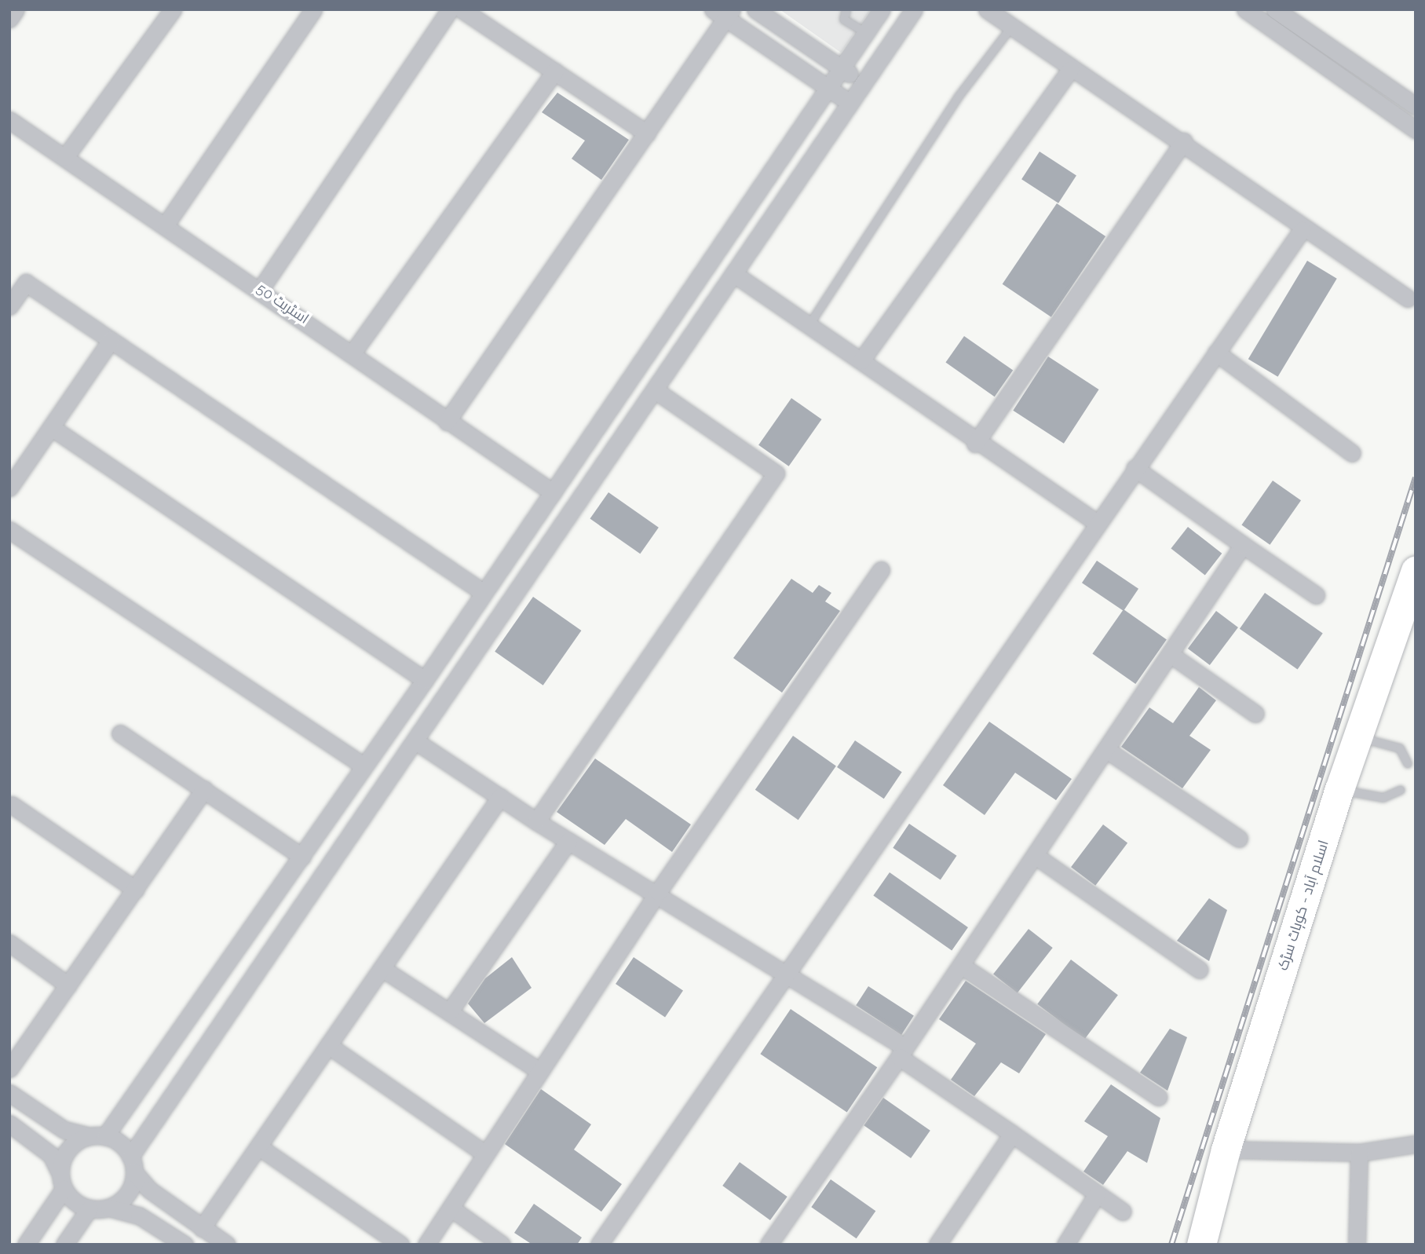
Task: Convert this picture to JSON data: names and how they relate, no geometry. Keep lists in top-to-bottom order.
{
  "streets": {
    "highway": ["اسلام آباد - کوہاٹ سڑک"],
    "street": ["اسٹریٹ 50"]
  }
}
